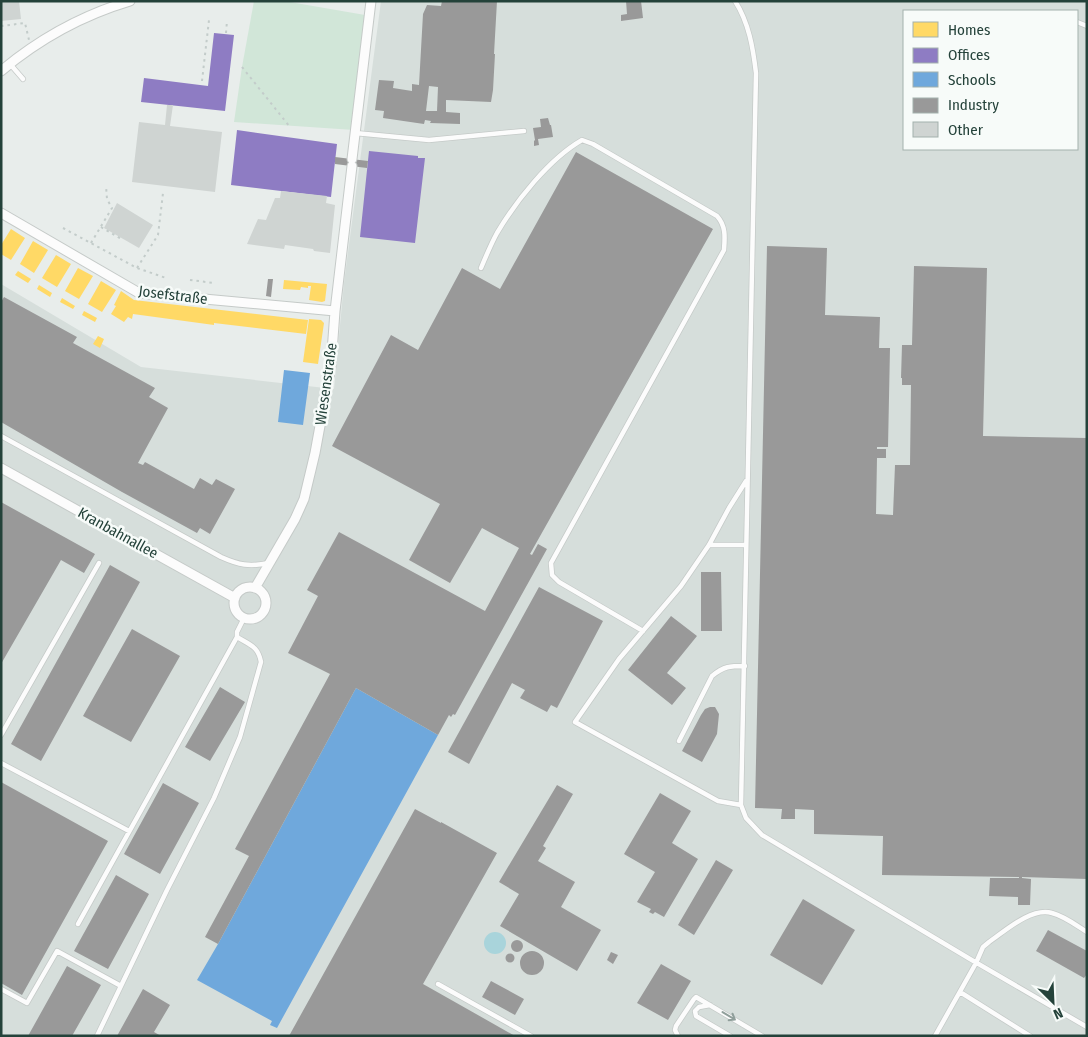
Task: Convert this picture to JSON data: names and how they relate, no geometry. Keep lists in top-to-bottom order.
{
  "streets": {
    "street": ["Josefstraße", "Wiesenstraße", "Kranbahnallee"]
  },
  "crossings": [
    ["Josefstraße", "Wiesenstraße"],
    ["Wiesenstraße", "Kranbahnallee"]
  ],
  "legend": [
    "Homes",
    "Offices",
    "Schools",
    "Industry",
    "Other"
  ],
  "north": "bottom right"
}
